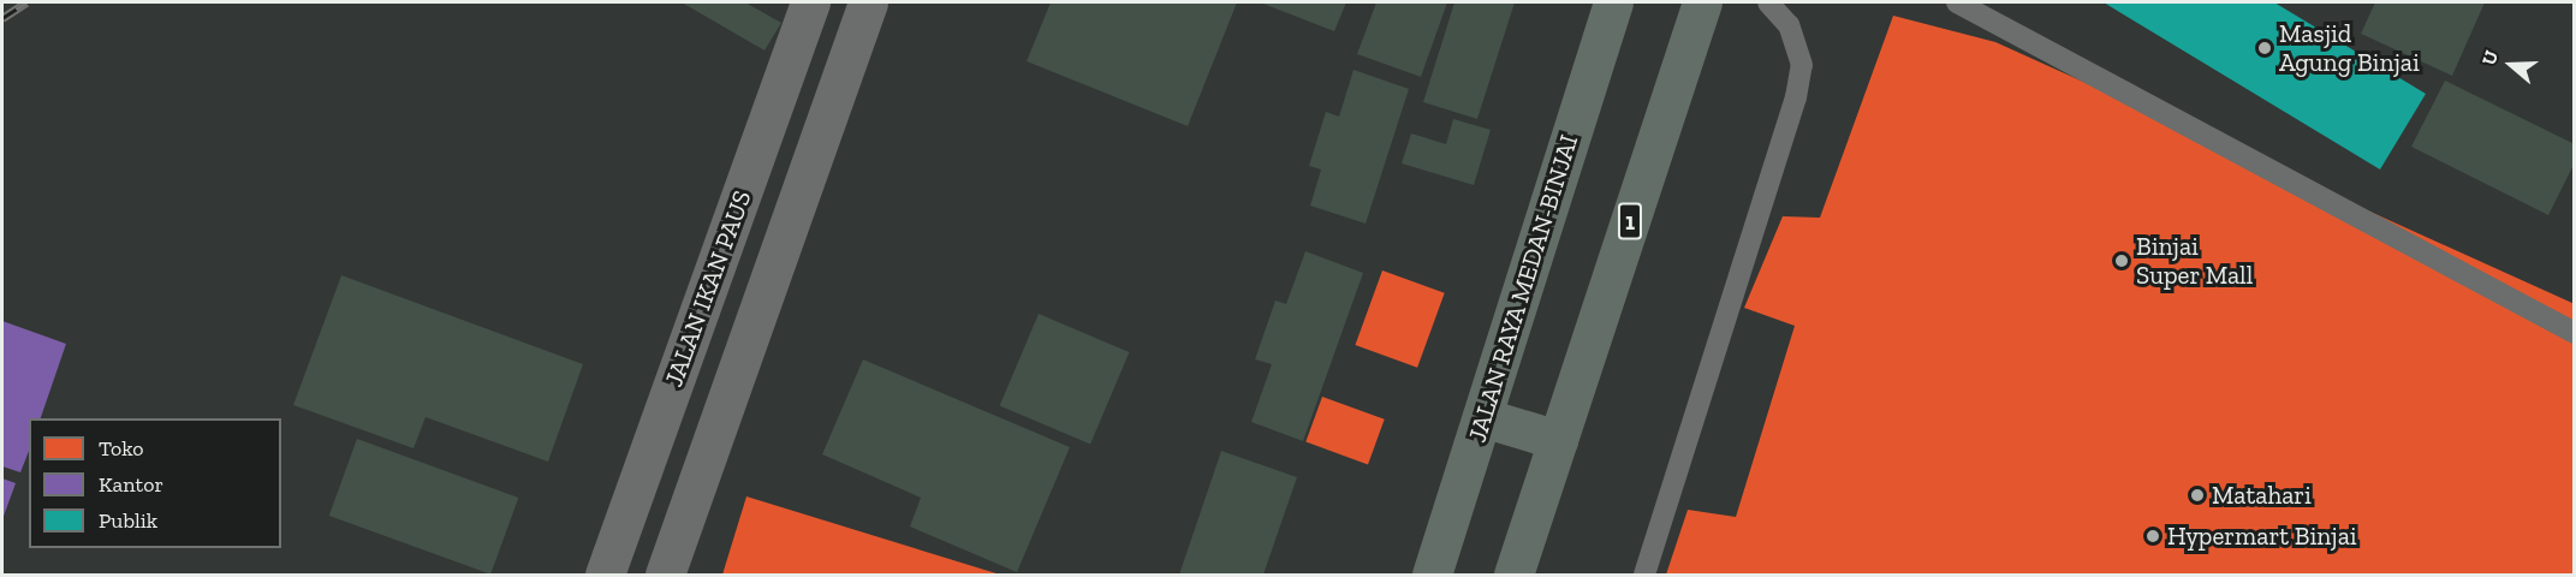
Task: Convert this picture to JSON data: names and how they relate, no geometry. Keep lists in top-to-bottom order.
{
  "streets": {
    "main road": ["1", "JALAN RAYA MEDAN-BINJAI"],
    "street": ["JALAN IKAN PAUS"]
  },
  "places": [
    "Masjid Agung Binjai",
    "Binjai Super Mall",
    "Matahari",
    "Hypermart Binjai"
  ],
  "legend": ["Toko", "Kantor", "Publik"],
  "north": "left"
}
